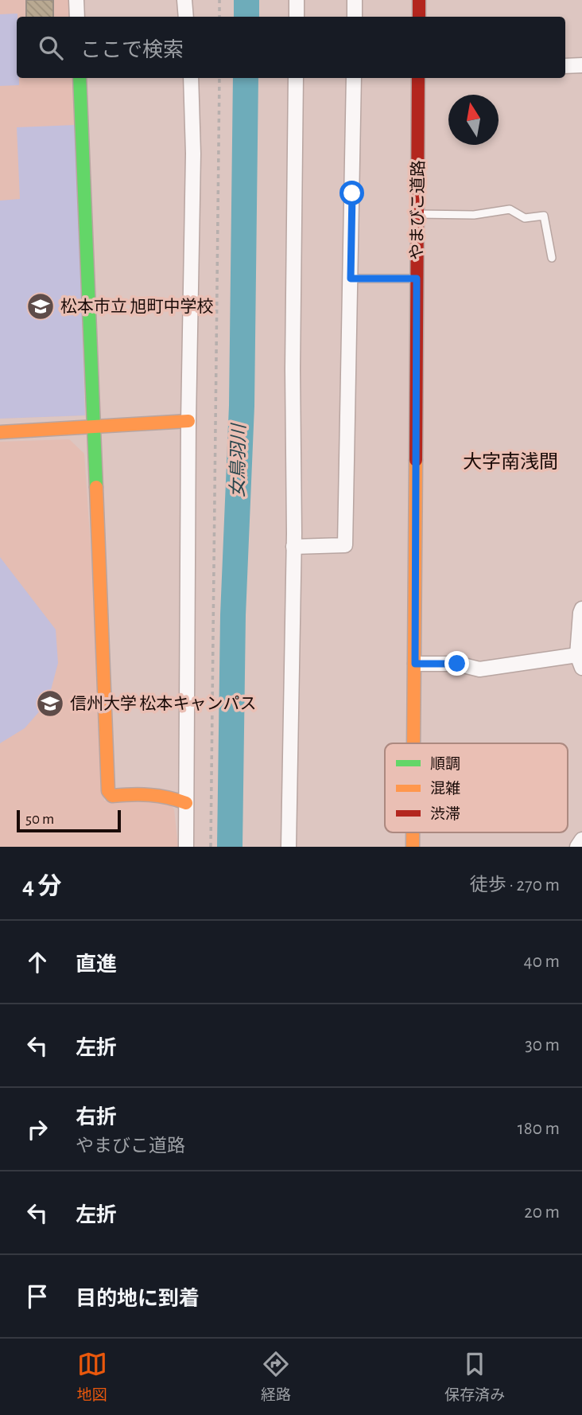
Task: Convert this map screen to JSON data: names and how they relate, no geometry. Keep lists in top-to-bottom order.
{
  "streets": {
    "street": ["やまびこ道路"]
  },
  "districts": ["大字南浅間"],
  "water": ["女鳥羽川"],
  "places": {
    "school or university": ["松本市立 旭町中学校", "信州大学 松本キャンパス"]
  },
  "legend": ["順調", "混雑", "渋滞"],
  "scale_bar": "50 m",
  "north": "top",
  "page": {
    "search": "ここで検索",
    "scale": "50 m",
    "heading": ["4 分", "徒歩 · 270 m"],
    "list": [
      ["直進", "40 m"],
      ["左折", "30 m"],
      ["右折", "やまびこ道路", "180 m"],
      ["左折", "20 m"],
      "目的地に到着"
    ],
    "nav": ["地図", "経路", "保存済み"]
  }
}
